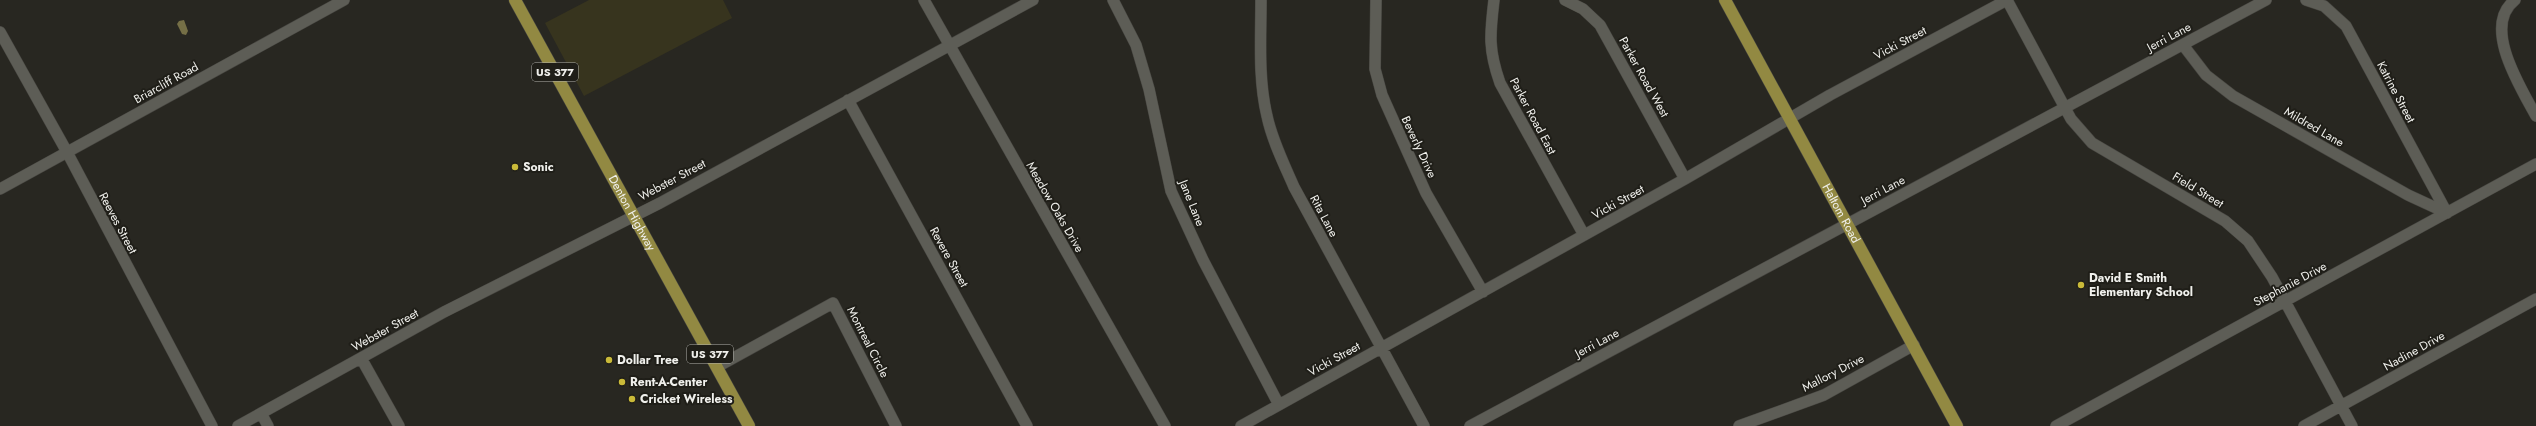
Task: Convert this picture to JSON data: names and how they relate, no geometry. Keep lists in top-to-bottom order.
{
  "streets": {
    "main road": ["US 377", "Denton Highway", "Haltom Road"],
    "street": [
      "Jerri Lane",
      "Vicki Street",
      "Parker Road West",
      "Briarcliff Road",
      "Katrine Street",
      "Parker Road East",
      "Mildred Lane",
      "Beverly Drive",
      "Webster Street",
      "Field Street",
      "Jane Lane",
      "Meadow Oaks Drive",
      "Rita Lane",
      "Reeves Street",
      "Revere Street",
      "Stephanie Drive",
      "Montreal Circle",
      "Nadine Drive",
      "Mallory Drive"
    ]
  },
  "crossings": [
    ["Jerri Lane", "Mildred Lane"],
    ["Jerri Lane", "Field Street"],
    ["Jerri Lane", "Haltom Road"],
    ["Vicki Street", "Parker Road West"],
    ["Vicki Street", "Parker Road East"],
    ["Vicki Street", "Beverly Drive"],
    ["Vicki Street", "Field Street"],
    ["Vicki Street", "Jane Lane"],
    ["Vicki Street", "Haltom Road"],
    ["Vicki Street", "Rita Lane"],
    ["Briarcliff Road", "Reeves Street"],
    ["Katrine Street", "Mildred Lane"],
    ["Katrine Street", "Stephanie Drive"],
    ["Mildred Lane", "Stephanie Drive"],
    ["Webster Street", "Meadow Oaks Drive"],
    ["Webster Street", "Denton Highway"],
    ["Webster Street", "Revere Street"],
    ["Field Street", "Stephanie Drive"],
    ["Field Street", "Nadine Drive"],
    ["Denton Highway", "Montreal Circle"],
    ["Haltom Road", "Mallory Drive"]
  ],
  "places": [
    "Sonic",
    "David E Smith Elementary School",
    "Dollar Tree",
    "Rent-A-Center",
    "Cricket Wireless"
  ]
}
